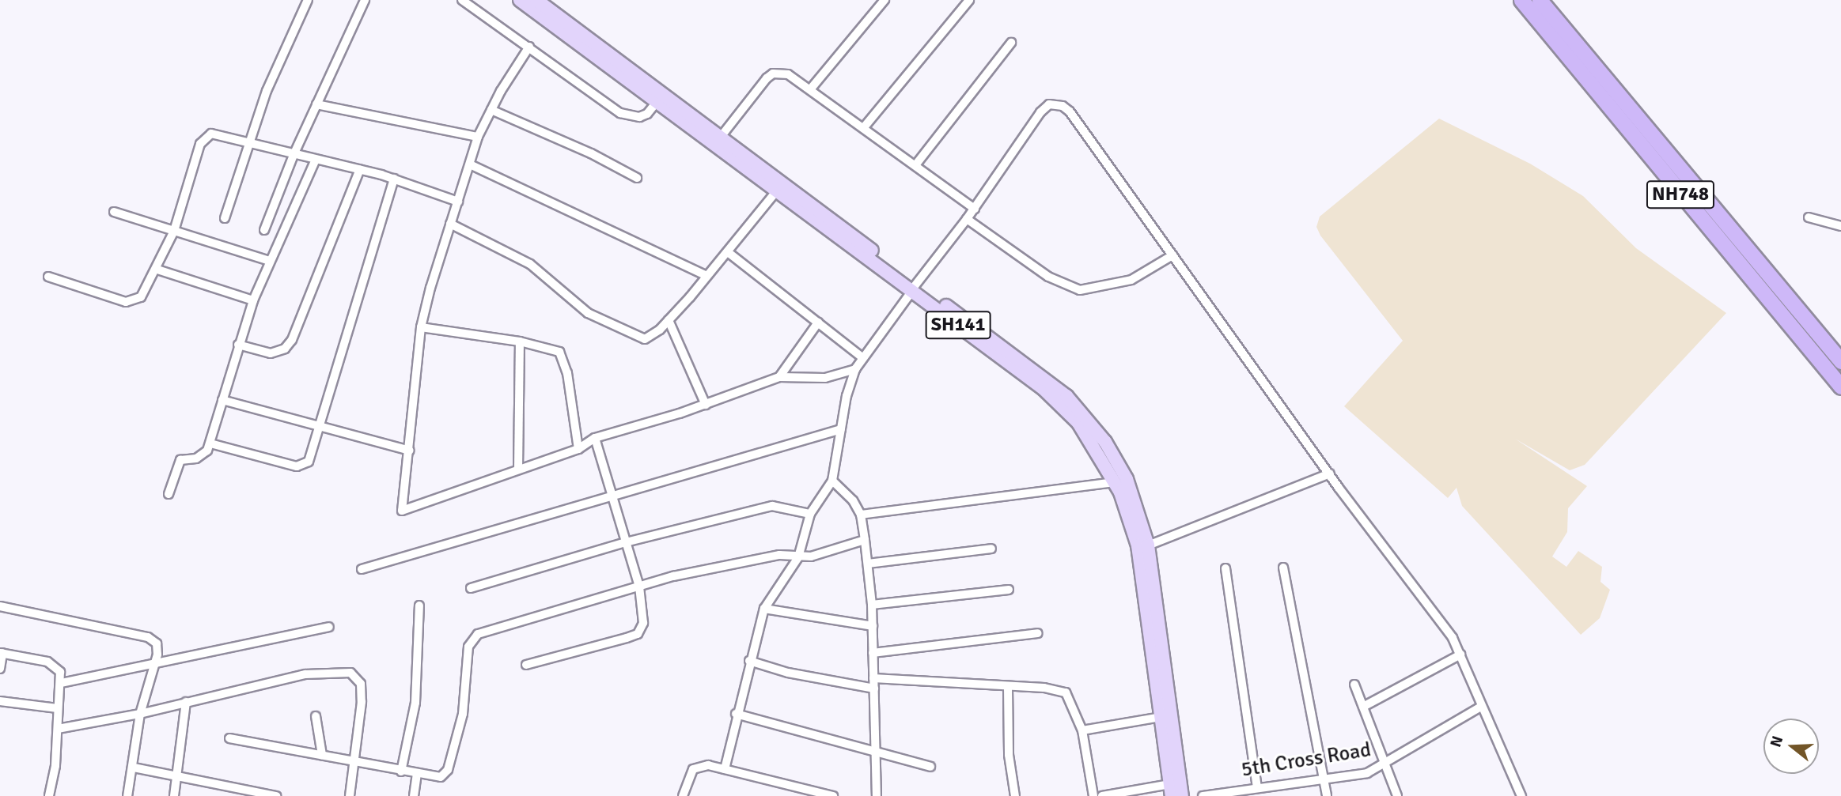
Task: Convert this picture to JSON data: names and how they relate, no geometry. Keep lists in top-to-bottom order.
{
  "streets": {
    "highway": ["NH748"],
    "main road": ["SH141"],
    "street": ["5th Cross Road"]
  },
  "north": "left"
}
